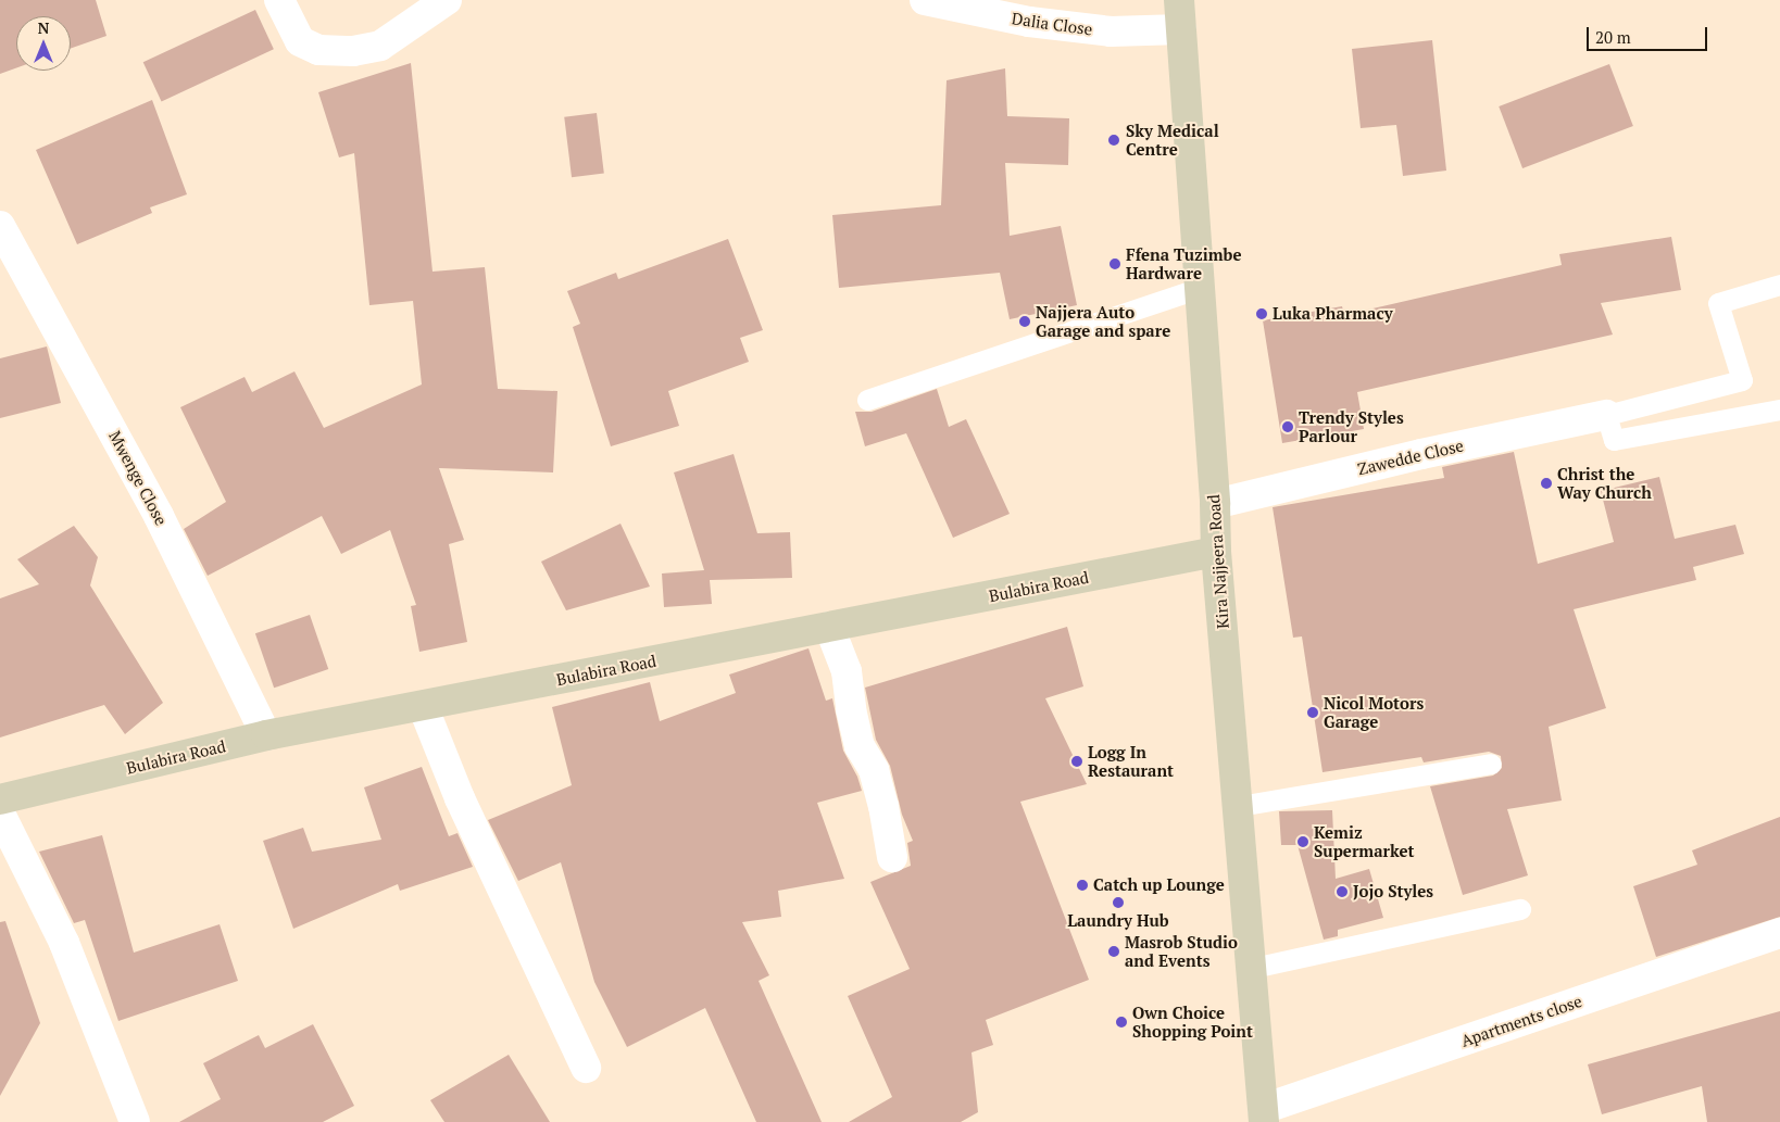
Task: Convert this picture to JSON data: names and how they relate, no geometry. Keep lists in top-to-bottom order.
{
  "streets": {
    "street": [
      "Dalia Close",
      "Zawedde Close",
      "Mwenge Close",
      "Kira Najjeera Road",
      "Bulabira Road",
      "Apartments close"
    ]
  },
  "crossings": [
    ["Dalia Close", "Kira Najjeera Road"],
    ["Zawedde Close", "Kira Najjeera Road"],
    ["Mwenge Close", "Bulabira Road"],
    ["Kira Najjeera Road", "Bulabira Road"],
    ["Kira Najjeera Road", "Apartments close"]
  ],
  "places": [
    "Sky Medical Centre",
    "Ffena Tuzimbe Hardware",
    "Luka Pharmacy",
    "Najjera Auto Garage and spare",
    "Trendy Styles Parlour",
    "Christ the Way Church",
    "Nicol Motors Garage",
    "Logg In Restaurant",
    "Kemiz Supermarket",
    "Catch up Lounge",
    "Jojo Styles",
    "Laundry Hub",
    "Masrob Studio and Events",
    "Own Choice Shopping Point"
  ],
  "scale_bar": "20 m",
  "north": "top"
}
